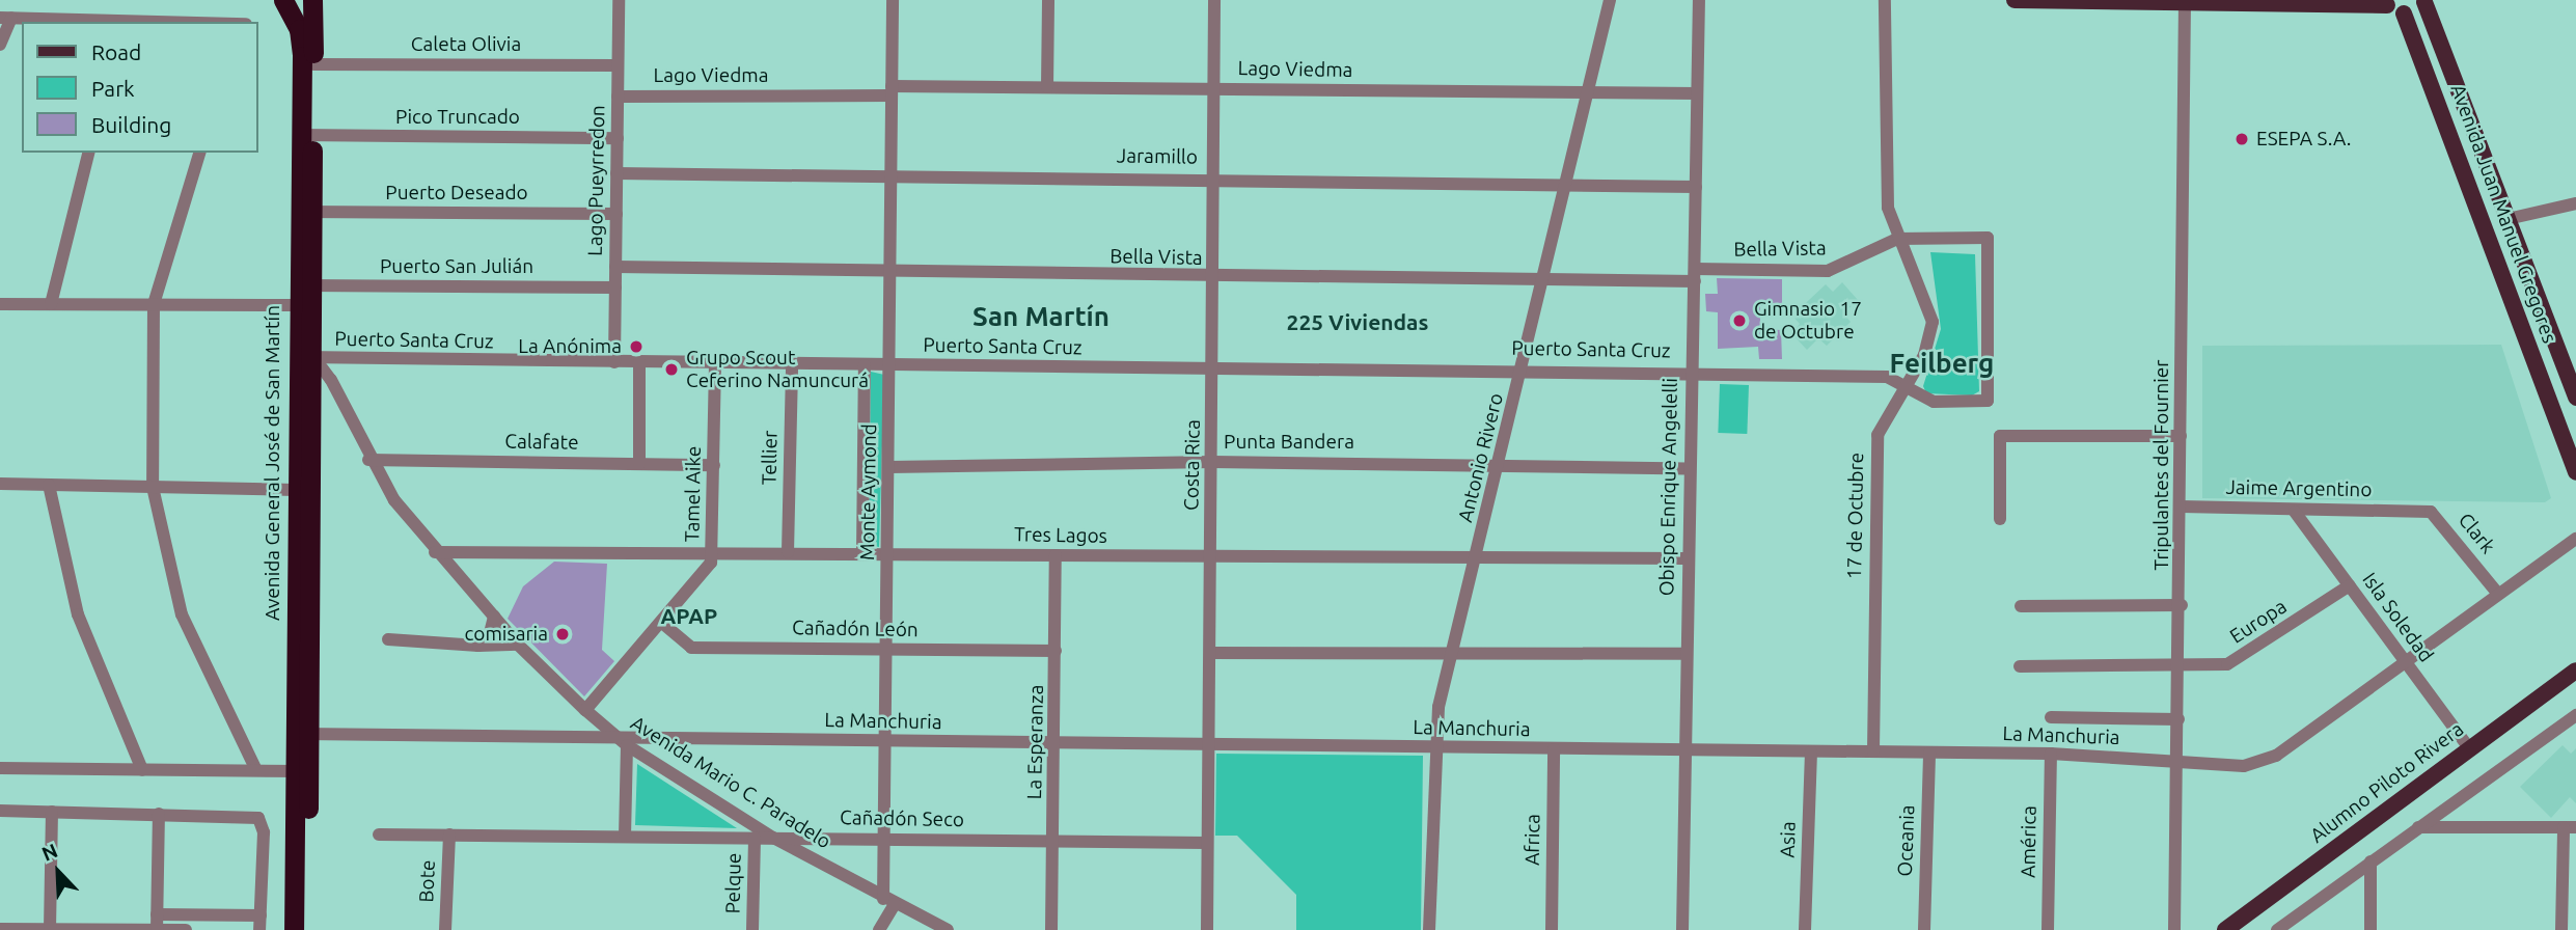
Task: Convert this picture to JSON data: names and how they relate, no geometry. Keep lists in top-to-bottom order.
{
  "streets": {
    "highway": ["Avenida General José de San Martín"],
    "main road": ["Avenida Juan Manuel Gregores", "Alumno Piloto Rivera"],
    "street": [
      "Caleta Olivia",
      "Lago Viedma",
      "Pico Truncado",
      "Jaramillo",
      "Lago Pueyrredon",
      "Puerto Deseado",
      "Bella Vista",
      "Puerto San Julián",
      "Puerto Santa Cruz",
      "Calafate",
      "Punta Bandera",
      "Tellier",
      "Antonio Rivero",
      "Costa Rica",
      "Tripulantes del Fournier",
      "Obispo Enrique Angelelli",
      "Jaime Argentino",
      "Monte Aymond",
      "Tamel Aike",
      "17 de Octubre",
      "Clark",
      "Tres Lagos",
      "Isla Soledad",
      "Europa",
      "Cañadón León",
      "La Manchuria",
      "La Esperanza",
      "Avenida Mario C. Paradelo",
      "Cañadón Seco",
      "Africa",
      "Asia",
      "Oceania",
      "América",
      "Bote",
      "Pelque"
    ]
  },
  "crossings": [
    ["Caleta Olivia", "Lago Pueyrredon"],
    ["Caleta Olivia", "Avenida General José de San Martín"],
    ["Lago Viedma", "Lago Pueyrredon"],
    ["Lago Viedma", "Antonio Rivero"],
    ["Lago Viedma", "Costa Rica"],
    ["Lago Viedma", "Obispo Enrique Angelelli"],
    ["Lago Viedma", "Monte Aymond"],
    ["Pico Truncado", "Lago Pueyrredon"],
    ["Pico Truncado", "Avenida General José de San Martín"],
    ["Jaramillo", "Lago Pueyrredon"],
    ["Jaramillo", "Antonio Rivero"],
    ["Jaramillo", "Costa Rica"],
    ["Jaramillo", "Obispo Enrique Angelelli"],
    ["Jaramillo", "Monte Aymond"],
    ["Lago Pueyrredon", "Puerto Deseado"],
    ["Lago Pueyrredon", "Bella Vista"],
    ["Lago Pueyrredon", "Puerto San Julián"],
    ["Lago Pueyrredon", "Puerto Santa Cruz"],
    ["Puerto Deseado", "Avenida General José de San Martín"],
    ["Bella Vista", "Puerto Santa Cruz"],
    ["Bella Vista", "Antonio Rivero"],
    ["Bella Vista", "Costa Rica"],
    ["Bella Vista", "Obispo Enrique Angelelli"],
    ["Bella Vista", "Monte Aymond"],
    ["Bella Vista", "17 de Octubre"],
    ["Puerto San Julián", "Avenida General José de San Martín"],
    ["Puerto Santa Cruz", "Tellier"],
    ["Puerto Santa Cruz", "Antonio Rivero"],
    ["Puerto Santa Cruz", "Avenida General José de San Martín"],
    ["Puerto Santa Cruz", "Costa Rica"],
    ["Puerto Santa Cruz", "Obispo Enrique Angelelli"],
    ["Puerto Santa Cruz", "Monte Aymond"],
    ["Puerto Santa Cruz", "Tamel Aike"],
    ["Puerto Santa Cruz", "17 de Octubre"],
    ["Puerto Santa Cruz", "Avenida Mario C. Paradelo"],
    ["Calafate", "Tamel Aike"],
    ["Calafate", "Avenida Mario C. Paradelo"],
    ["Punta Bandera", "Antonio Rivero"],
    ["Punta Bandera", "Costa Rica"],
    ["Punta Bandera", "Obispo Enrique Angelelli"],
    ["Punta Bandera", "Monte Aymond"],
    ["Tellier", "Tres Lagos"],
    ["Antonio Rivero", "Tres Lagos"],
    ["Antonio Rivero", "La Manchuria"],
    ["Avenida General José de San Martín", "La Manchuria"],
    ["Avenida General José de San Martín", "Avenida Mario C. Paradelo"],
    ["Costa Rica", "Tres Lagos"],
    ["Costa Rica", "La Manchuria"],
    ["Costa Rica", "Cañadón Seco"],
    ["Tripulantes del Fournier", "Jaime Argentino"],
    ["Tripulantes del Fournier", "Europa"],
    ["Tripulantes del Fournier", "La Manchuria"],
    ["Obispo Enrique Angelelli", "Tres Lagos"],
    ["Obispo Enrique Angelelli", "La Manchuria"],
    ["Jaime Argentino", "Clark"],
    ["Jaime Argentino", "Isla Soledad"],
    ["Monte Aymond", "Tres Lagos"],
    ["Monte Aymond", "Cañadón León"],
    ["Monte Aymond", "La Manchuria"],
    ["Monte Aymond", "Avenida Mario C. Paradelo"],
    ["Monte Aymond", "Cañadón Seco"],
    ["Tamel Aike", "Tres Lagos"],
    ["Tamel Aike", "Cañadón León"],
    ["Tamel Aike", "Avenida Mario C. Paradelo"],
    ["17 de Octubre", "La Manchuria"],
    ["Clark", "La Manchuria"],
    ["Tres Lagos", "La Esperanza"],
    ["Tres Lagos", "Avenida Mario C. Paradelo"],
    ["Isla Soledad", "Europa"],
    ["Isla Soledad", "La Manchuria"],
    ["Isla Soledad", "Alumno Piloto Rivera"],
    ["Cañadón León", "La Esperanza"],
    ["La Manchuria", "La Esperanza"],
    ["La Manchuria", "Avenida Mario C. Paradelo"],
    ["La Manchuria", "Africa"],
    ["La Manchuria", "Asia"],
    ["La Manchuria", "Oceania"],
    ["La Manchuria", "América"],
    ["La Esperanza", "Cañadón Seco"],
    ["Avenida Mario C. Paradelo", "Cañadón Seco"],
    ["Cañadón Seco", "Bote"],
    ["Cañadón Seco", "Pelque"]
  ],
  "districts": [
    "San Martín",
    "225 Viviendas",
    "Feilberg",
    "APAP"
  ],
  "places": [
    "ESEPA S.A.",
    "Gimnasio 17 de Octubre",
    "La Anónima",
    "Grupo Scout Ceferino Namuncurá",
    "comisaria"
  ],
  "legend": ["Road", "Park", "Building"],
  "north": "top left"
}
